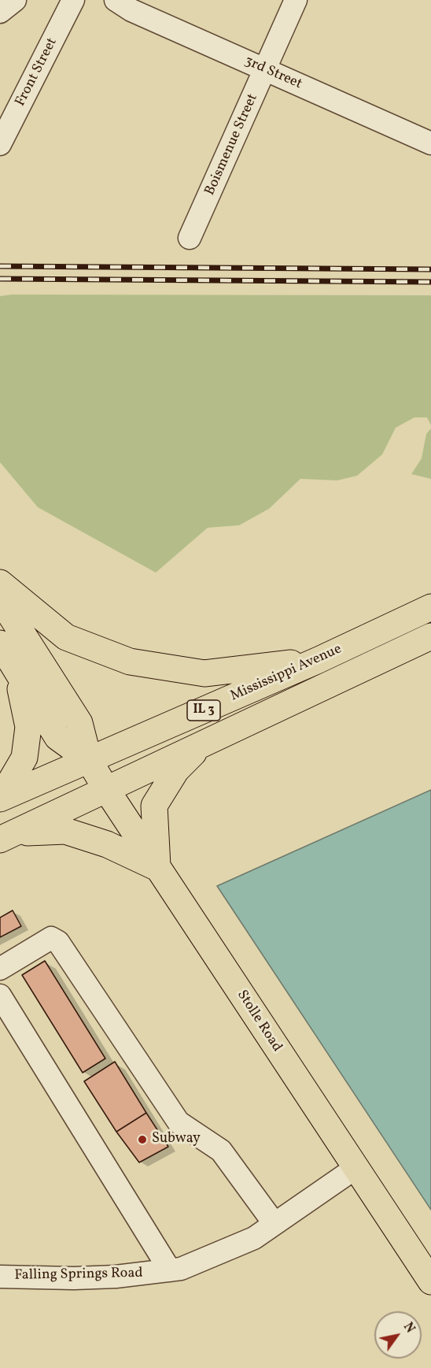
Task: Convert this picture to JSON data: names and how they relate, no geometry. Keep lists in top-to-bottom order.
{
  "streets": {
    "main road": ["Mississippi Avenue", "IL 3", "Stolle Road"],
    "street": [
      "Front Street",
      "3rd Street",
      "Boismenue Street",
      "Falling Springs Road"
    ]
  },
  "crossings": [
    ["3rd Street", "Boismenue Street"],
    ["Mississippi Avenue", "IL 3"],
    ["Mississippi Avenue", "Stolle Road"],
    ["IL 3", "Stolle Road"],
    ["Stolle Road", "Falling Springs Road"]
  ],
  "places": ["Subway"],
  "north": "top right"
}
